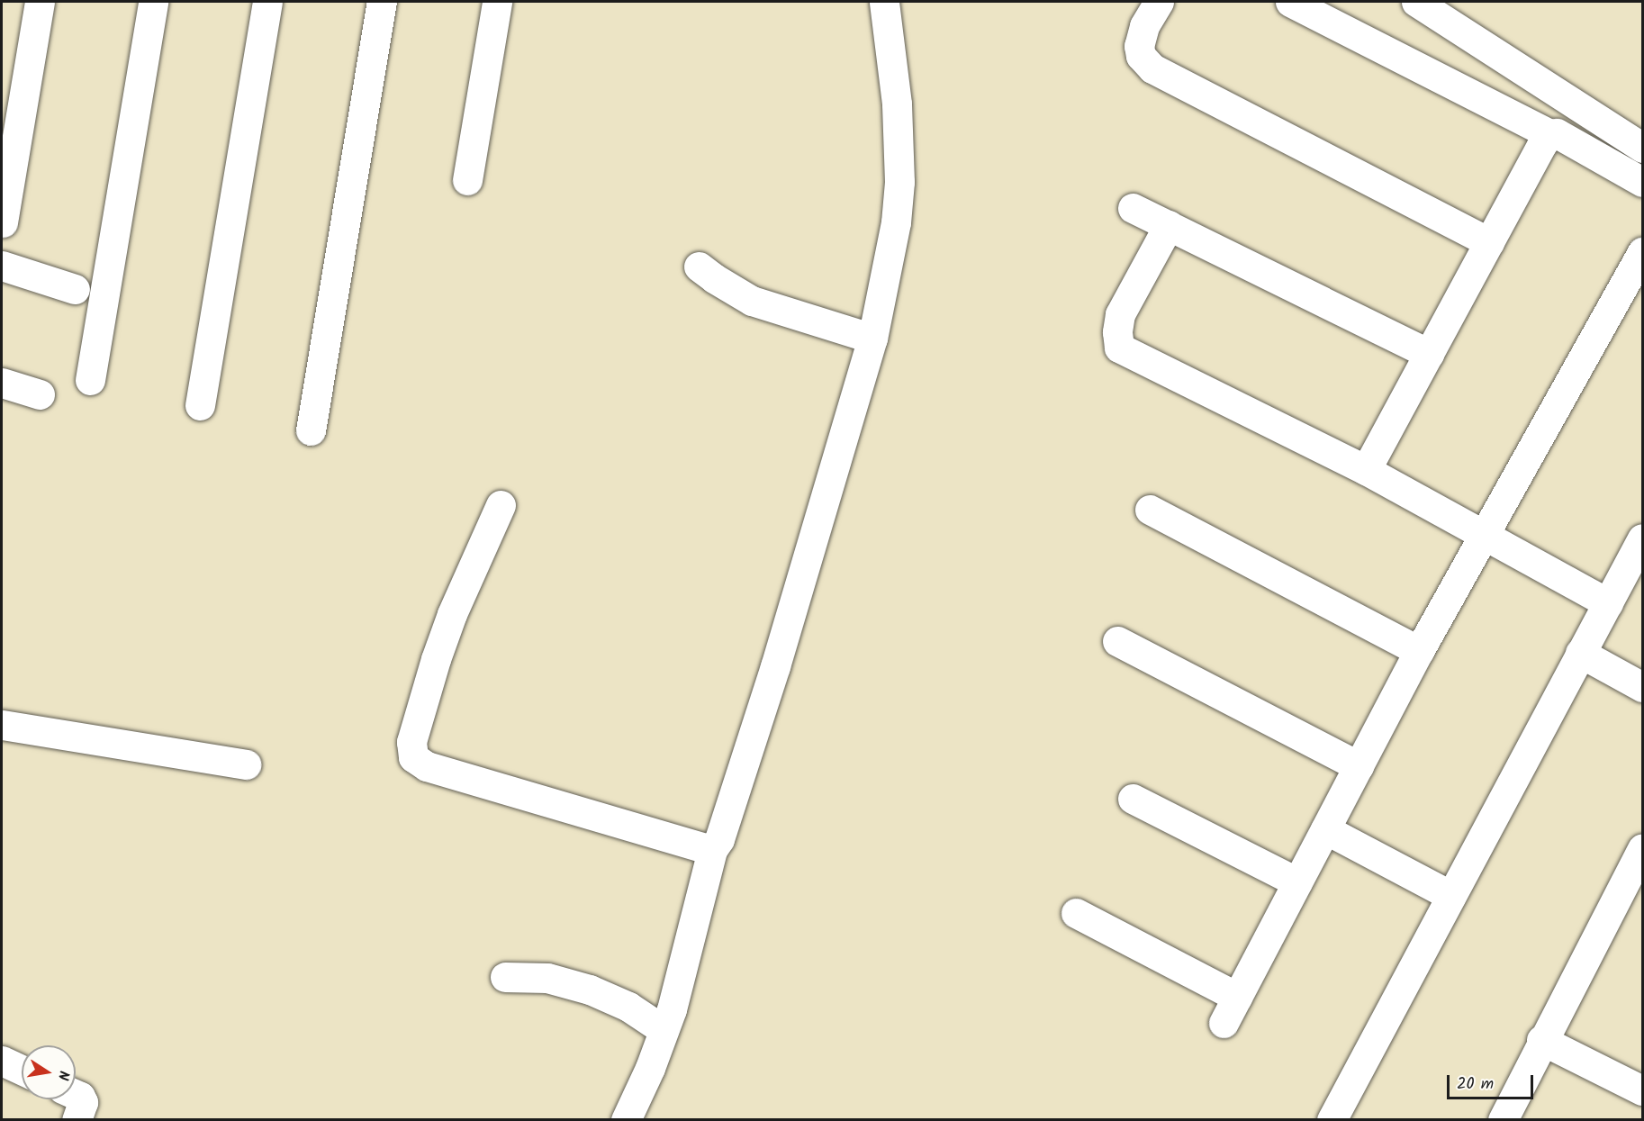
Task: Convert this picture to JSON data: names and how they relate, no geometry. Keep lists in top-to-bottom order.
{
  "scale_bar": "20 m",
  "north": "right"
}
